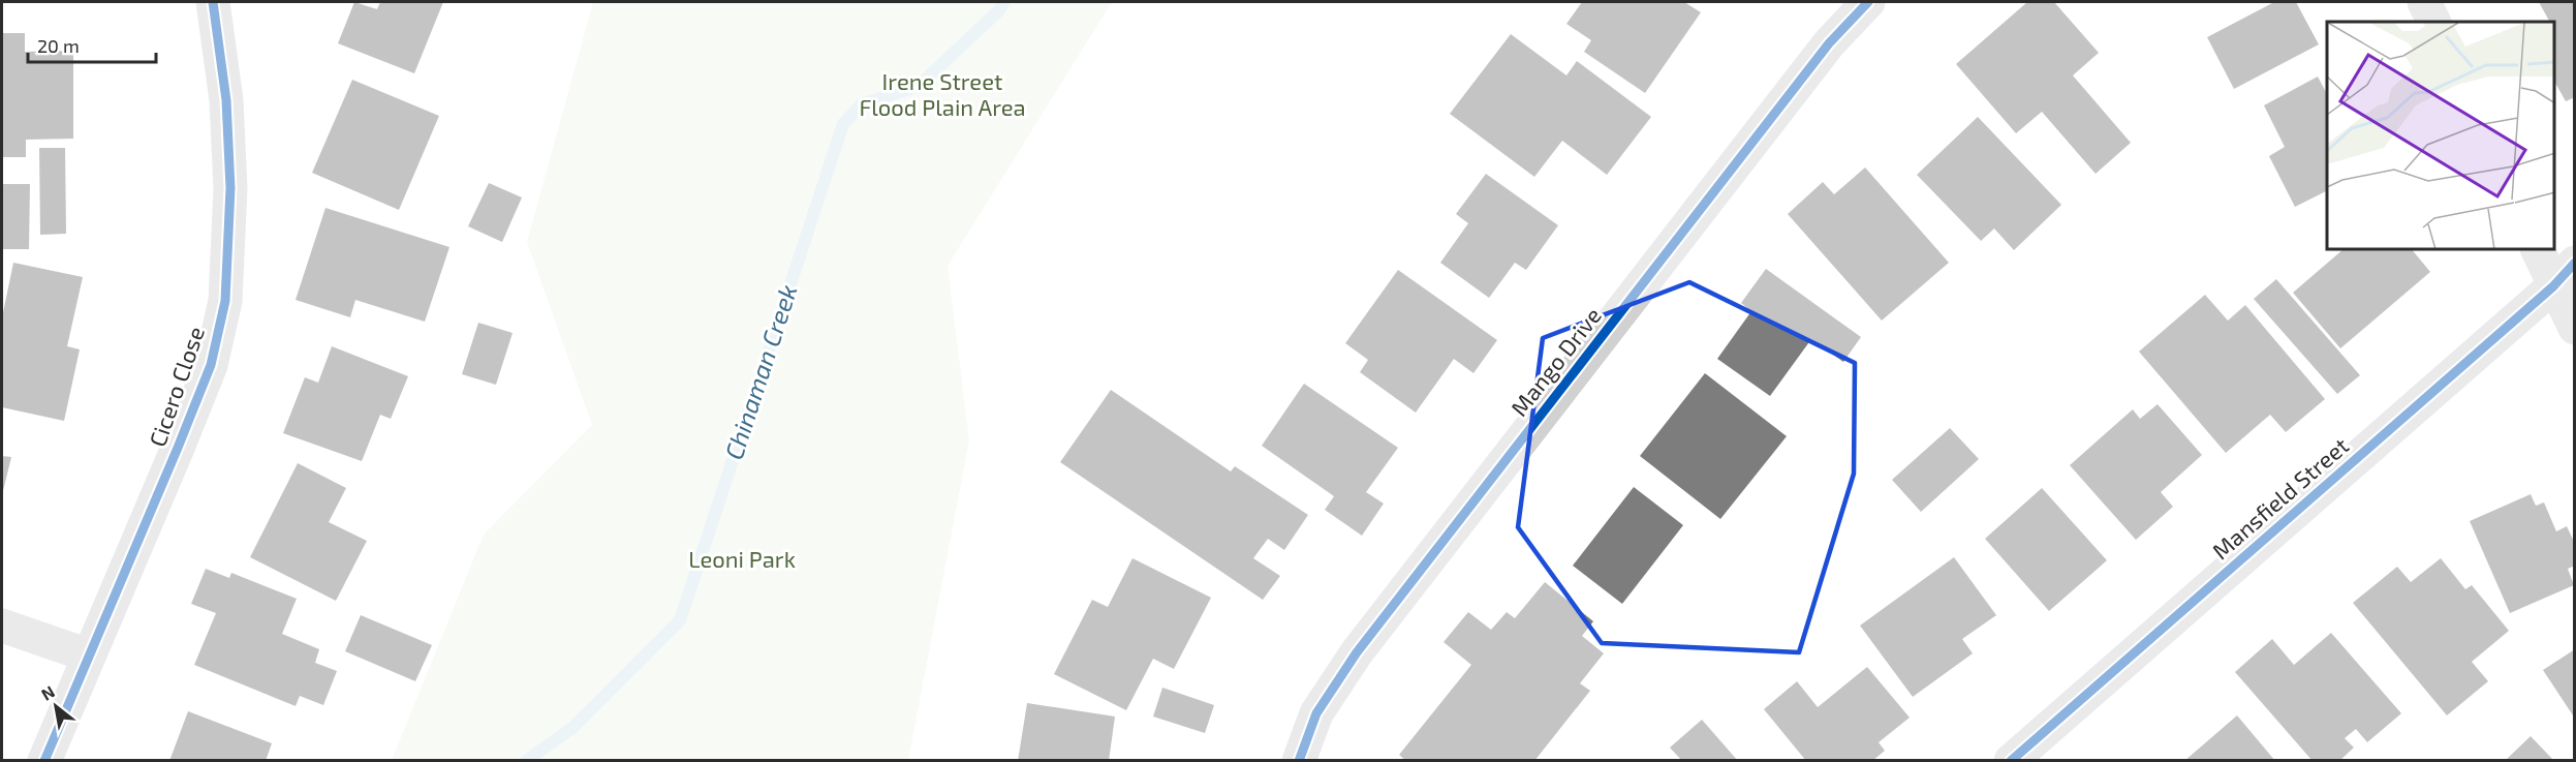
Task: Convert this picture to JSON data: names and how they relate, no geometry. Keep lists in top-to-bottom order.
{
  "streets": {
    "street": ["Mango Drive", "Cicero Close", "Mansfield Street"]
  },
  "water": ["Chinaman Creek"],
  "parks": ["Irene Street Flood Plain Area", "Leoni Park"],
  "scale_bar": "20 m",
  "north": "top left"
}
